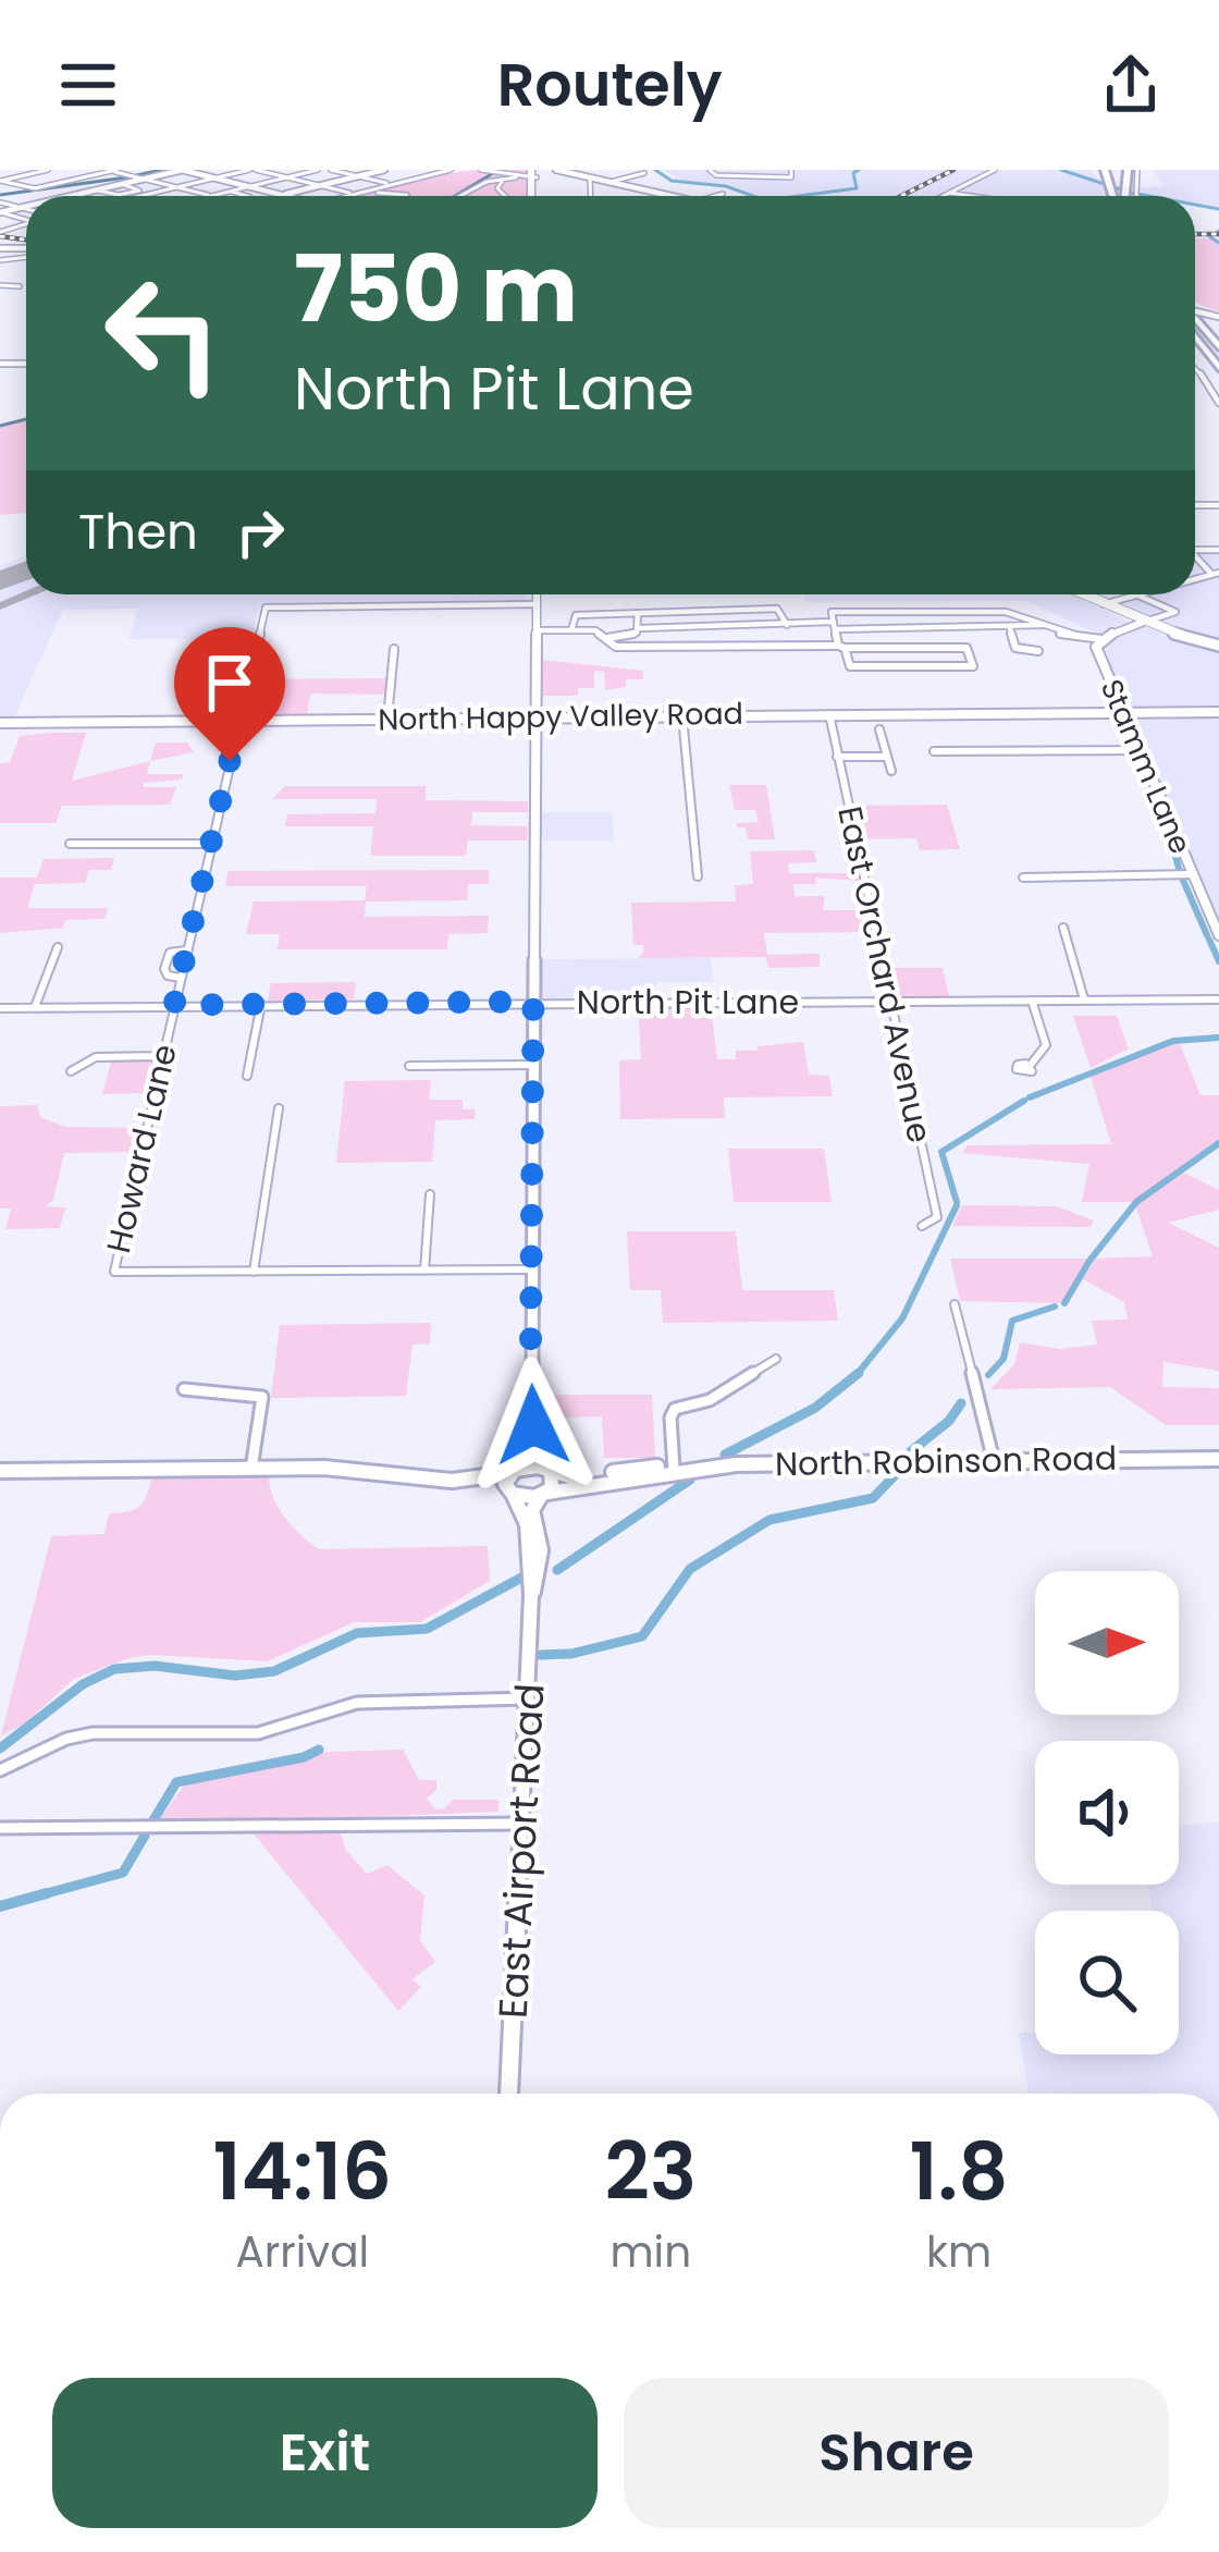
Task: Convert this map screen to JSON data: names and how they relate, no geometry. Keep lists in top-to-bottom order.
{
  "streets": {
    "street": [
      "North Happy Valley Road",
      "Stamm Lane",
      "East Orchard Avenue",
      "North Pit Lane",
      "Howard Lane",
      "North Robinson Road",
      "East Airport Road"
    ]
  },
  "crossings": [
    ["North Happy Valley Road", "Stamm Lane"],
    ["North Happy Valley Road", "East Orchard Avenue"],
    ["North Happy Valley Road", "Howard Lane"],
    ["East Orchard Avenue", "North Pit Lane"],
    ["North Pit Lane", "Howard Lane"],
    ["North Robinson Road", "East Airport Road"]
  ],
  "north": "right",
  "page": {
    "header": "Routely",
    "turn": ["750 m", "North Pit Lane"],
    "then": "Then",
    "eta": [
      "14:16",
      "Arrival",
      "23",
      "min",
      "1.8",
      "km"
    ],
    "buttons": ["Exit", "Share"]
  }
}
